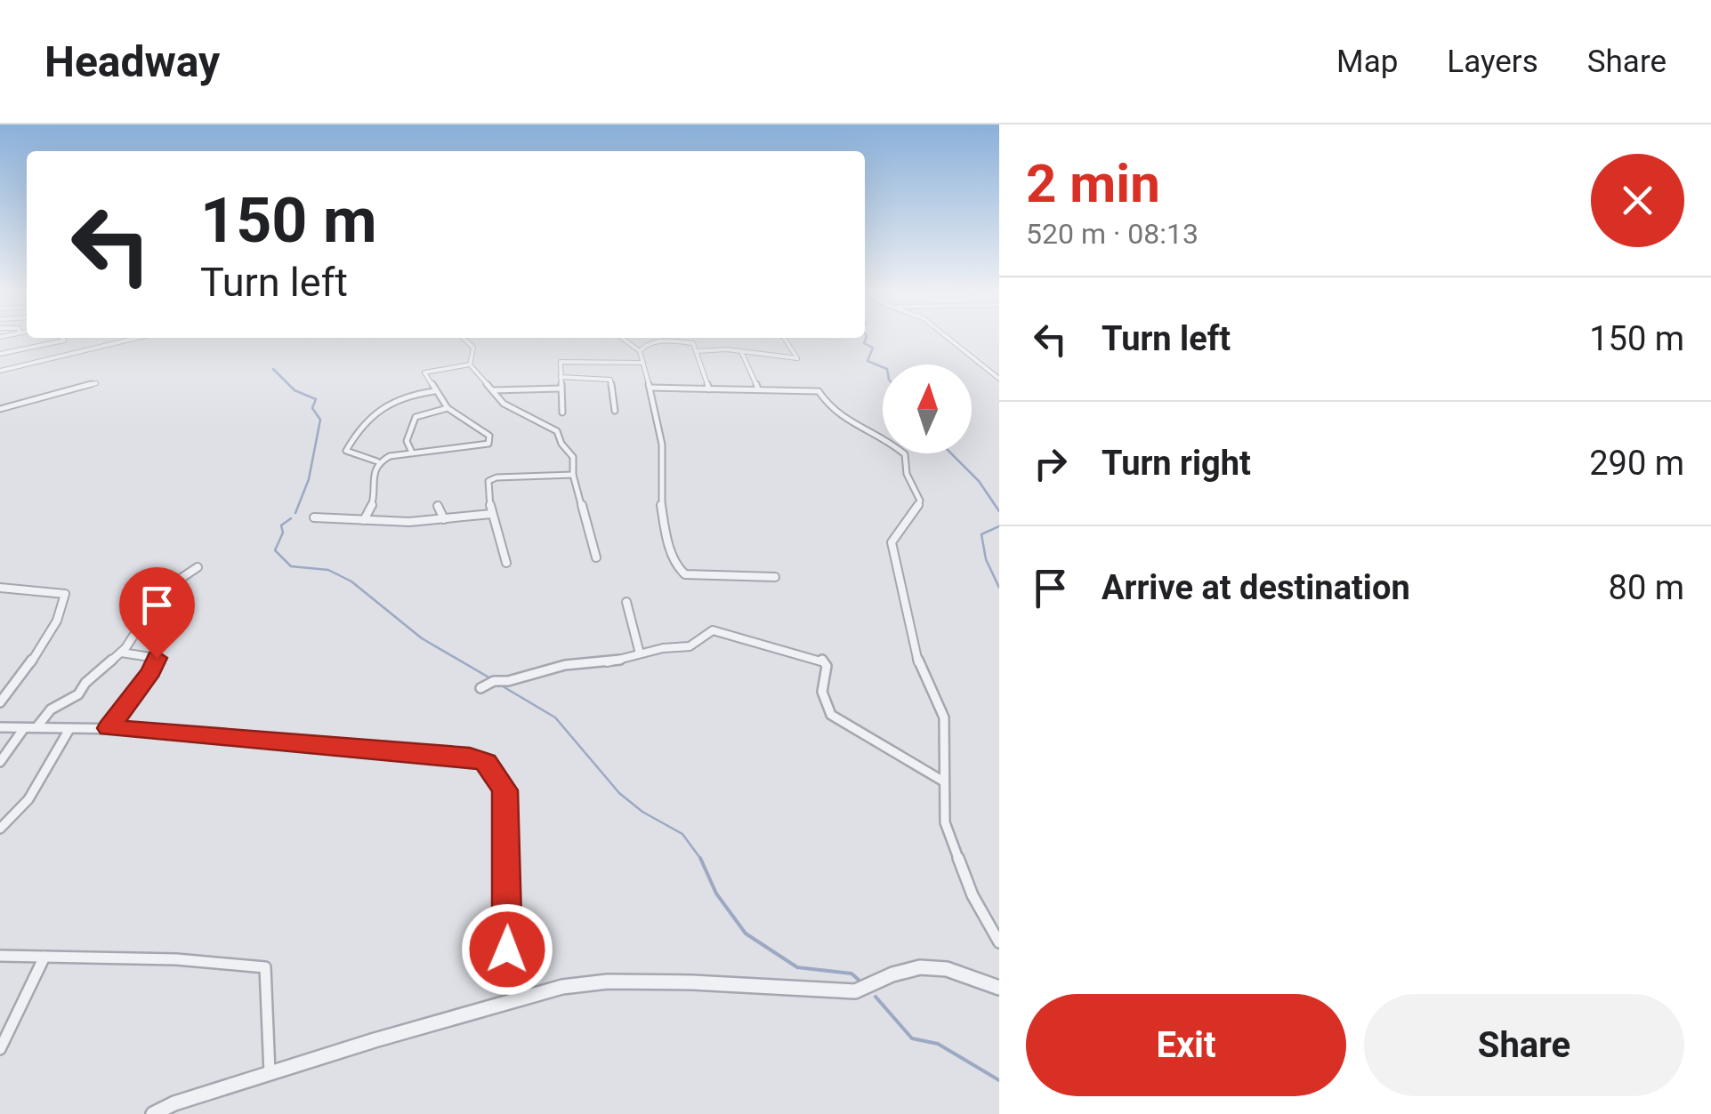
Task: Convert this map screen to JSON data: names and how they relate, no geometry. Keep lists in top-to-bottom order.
{
  "north": "top",
  "page": {
    "header": "Headway",
    "nav": ["Map", "Layers", "Share"],
    "heading": ["2 min", "520 m · 08:13"],
    "turn": ["150 m", "Turn left"],
    "list": [
      {
        "name": "Turn left",
        "value": "150 m"
      },
      {
        "name": "Turn right",
        "value": "290 m"
      },
      {
        "name": "Arrive at destination",
        "value": "80 m"
      }
    ],
    "buttons": ["Exit", "Share"]
  }
}
